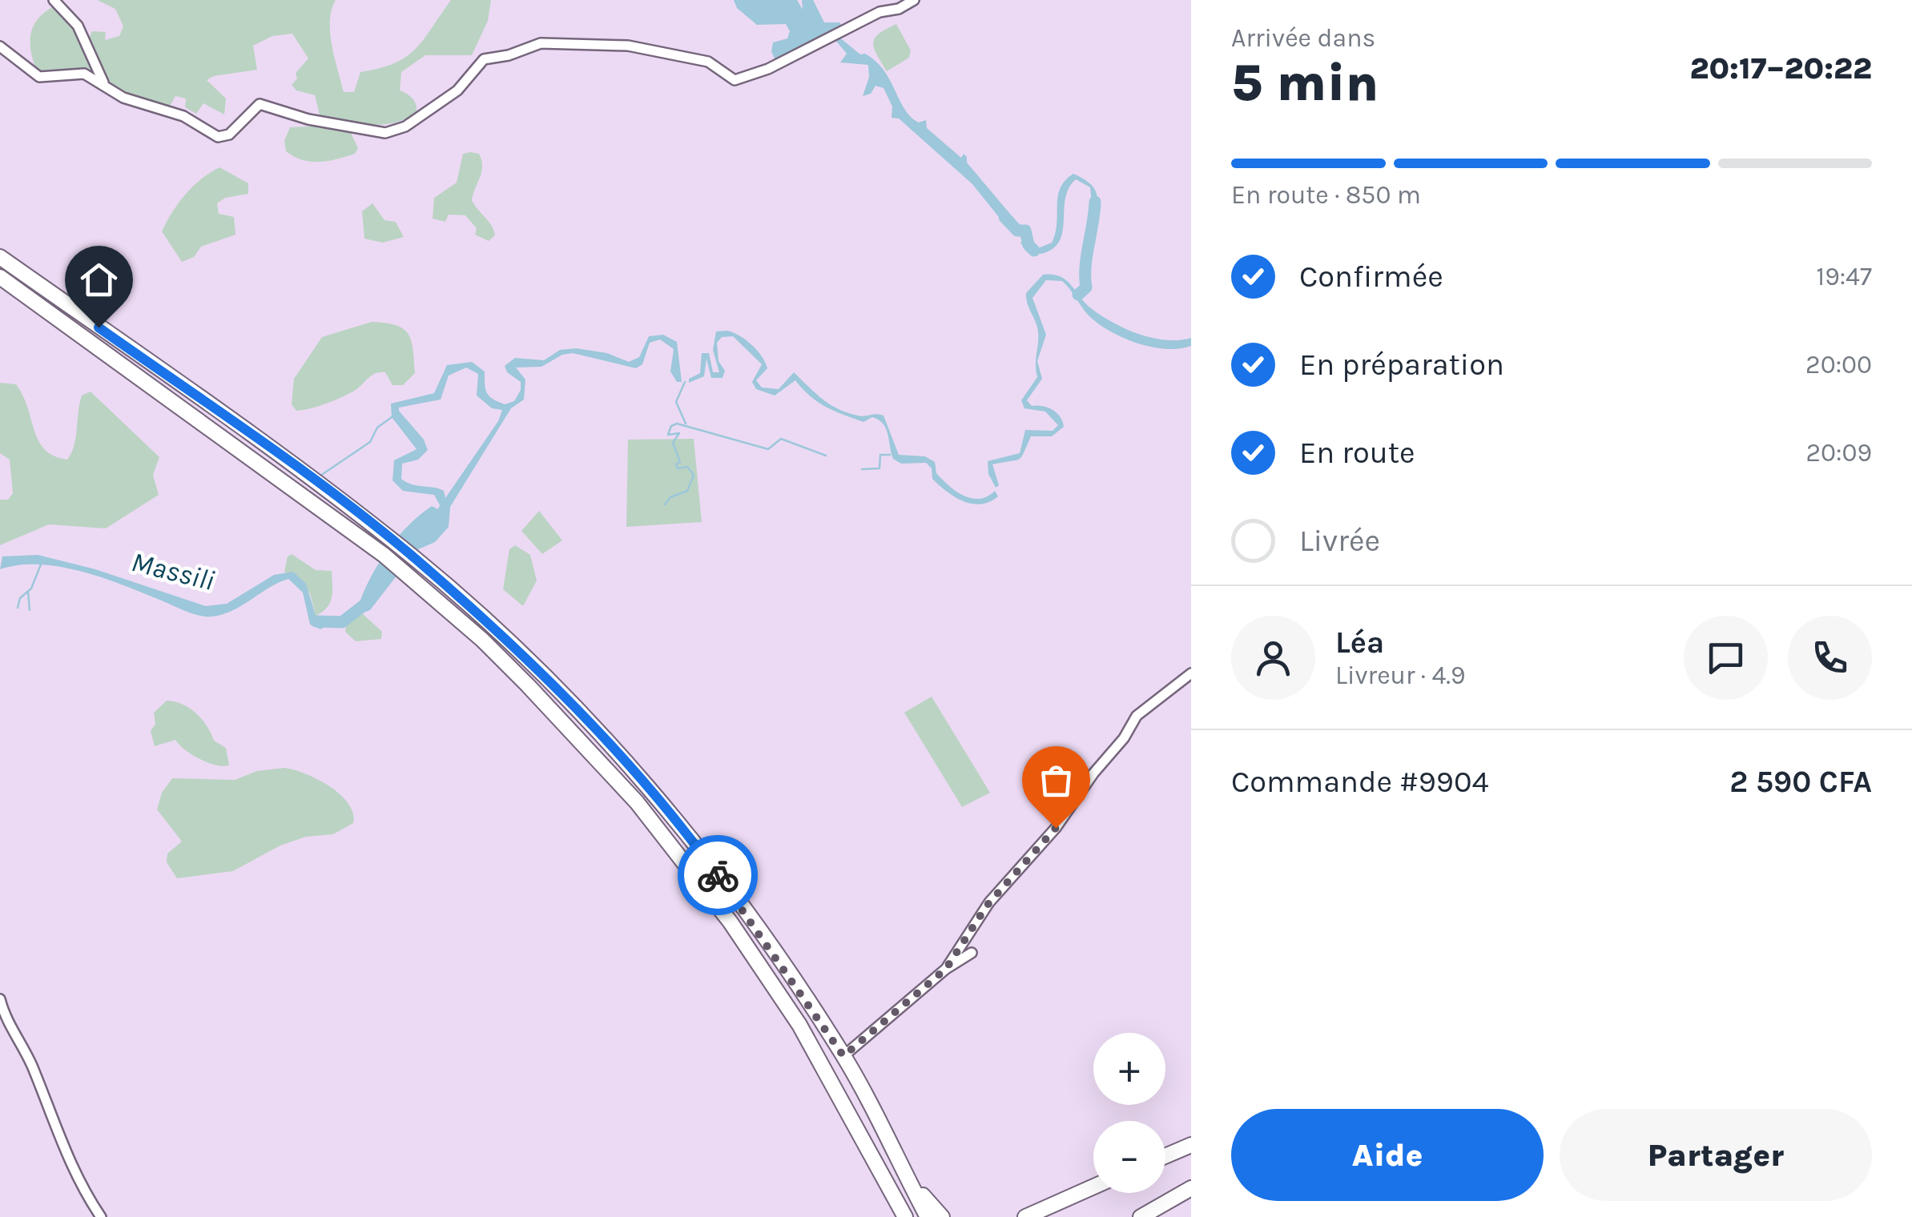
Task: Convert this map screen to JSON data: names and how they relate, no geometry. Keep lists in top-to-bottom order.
{
  "water": ["Massili"],
  "page": {
    "heading": ["5 min", "Arrivée dans", "20:17–20:22"],
    "panel": [
      "Léa",
      "Livreur · 4.9",
      "Commande #9904",
      "2 590 CFA"
    ],
    "bar": "En route · 850 m",
    "list": [
      ["Confirmée", "19:47"],
      ["En préparation", "20:00"],
      ["En route", "20:09"],
      "Livrée"
    ],
    "map_buttons": ["+", "−"],
    "buttons": ["Aide", "Partager"]
  }
}
